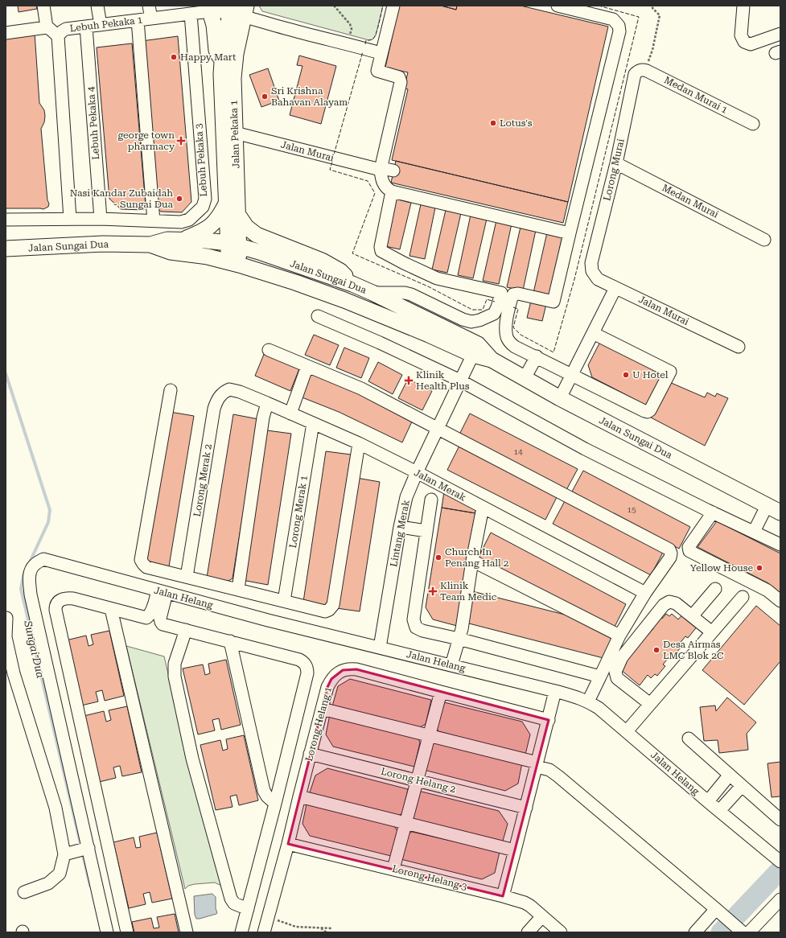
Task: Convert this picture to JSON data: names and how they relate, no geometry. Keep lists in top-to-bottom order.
{
  "streets": {
    "main road": ["Jalan Pekaka 1", "Jalan Sungai Dua"],
    "street": [
      "Lebuh Pekaka 1",
      "Medan Murai 1",
      "Lebuh Pekaka 4",
      "Jalan Murai",
      "Lebuh Pekaka 3",
      "Lorong Murai",
      "Medan Murai",
      "Lorong Merak 2",
      "Jalan Merak",
      "Lorong Merak 1",
      "Lintang Merak",
      "Jalan Helang",
      "Lorong Helang 1",
      "Lorong Helang 2",
      "Lorong Helang 3"
    ]
  },
  "crossings": [
    ["Lebuh Pekaka 1", "Lebuh Pekaka 4"],
    ["Lebuh Pekaka 1", "Jalan Pekaka 1"],
    ["Lebuh Pekaka 1", "Lebuh Pekaka 3"],
    ["Medan Murai 1", "Lorong Murai"],
    ["Lebuh Pekaka 4", "Lebuh Pekaka 3"],
    ["Jalan Pekaka 1", "Jalan Murai"],
    ["Jalan Pekaka 1", "Jalan Sungai Dua"],
    ["Jalan Murai", "Lorong Murai"],
    ["Lorong Murai", "Medan Murai"],
    ["Jalan Sungai Dua", "Lintang Merak"],
    ["Lorong Merak 2", "Jalan Merak"],
    ["Jalan Merak", "Lorong Merak 1"],
    ["Jalan Merak", "Lintang Merak"],
    ["Lintang Merak", "Jalan Helang"],
    ["Lorong Helang 1", "Lorong Helang 2"],
    ["Lorong Helang 1", "Lorong Helang 3"]
  ],
  "water": ["Sungai Dua"],
  "places": {
    "other": [
      "Happy Mart",
      "Sri Krishna Bahavan Alayam",
      "Lotus's",
      "Nasi Kandar Zubaidah - Sungai Dua",
      "U Hotel",
      "Church In Penang Hall 2",
      "Yellow House",
      "Desa Airmas LMC Blok 2C"
    ],
    "health": ["george town pharmacy", "Klinik Health Plus", "Klinik Team Medic"]
  },
  "house_numbers": ["14", "15"]
}
